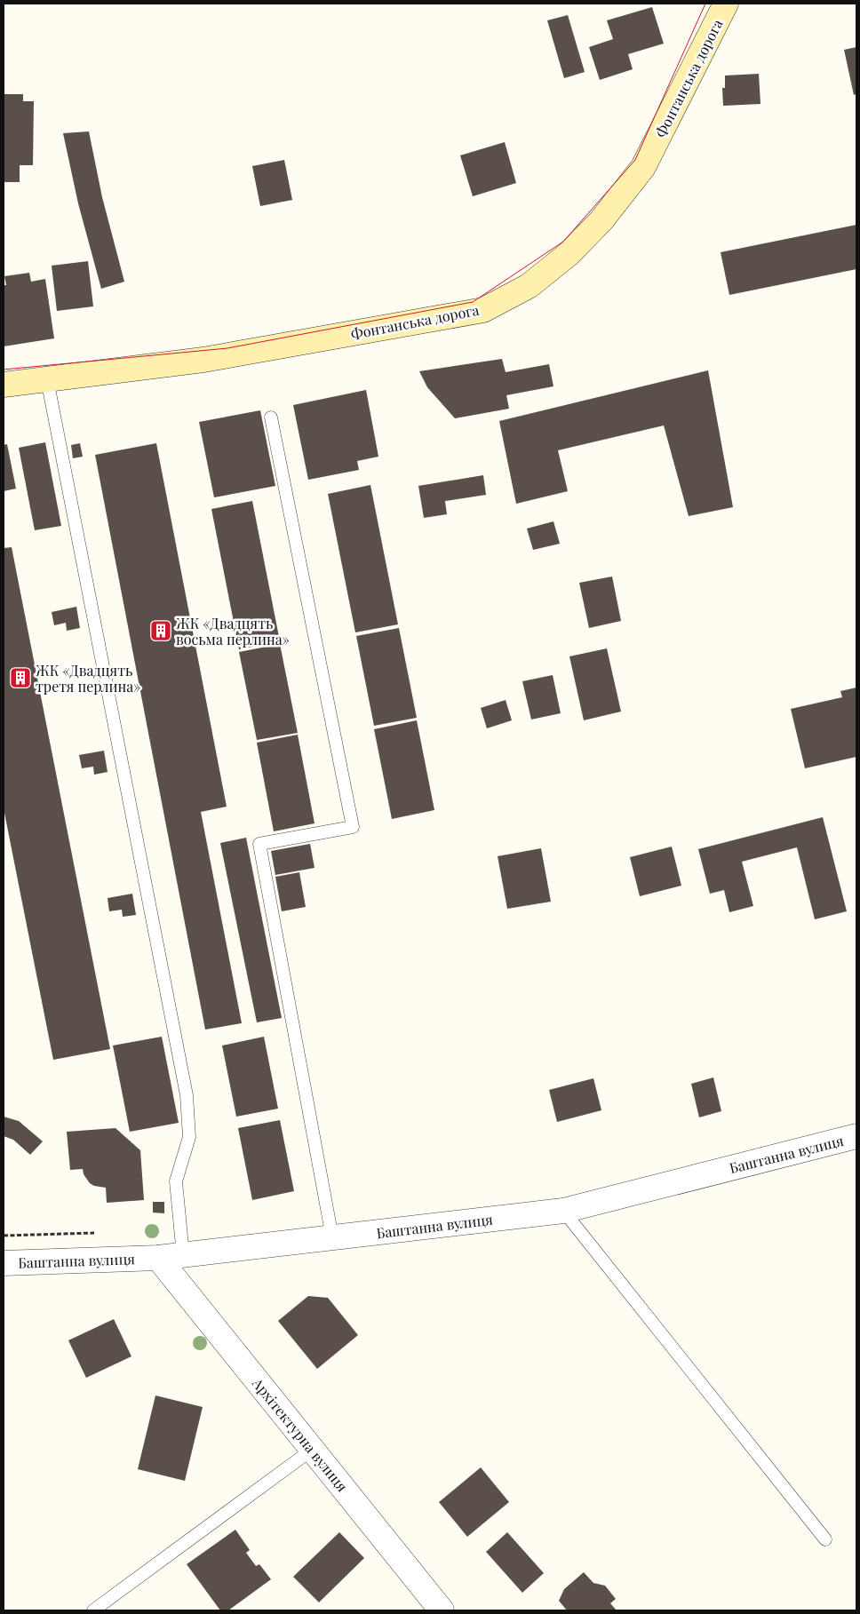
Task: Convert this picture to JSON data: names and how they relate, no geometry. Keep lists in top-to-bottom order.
{
  "streets": {
    "main road": ["Фонтанська дорога"],
    "street": ["Баштанна вулиця", "Архітектурна вулиця"]
  },
  "crossings": [
    ["Баштанна вулиця", "Архітектурна вулиця"]
  ],
  "places": {
    "building": ["ЖК «Двадцять восьма перлина»", "ЖК «Двадцять третя перлина»"]
  }
}
